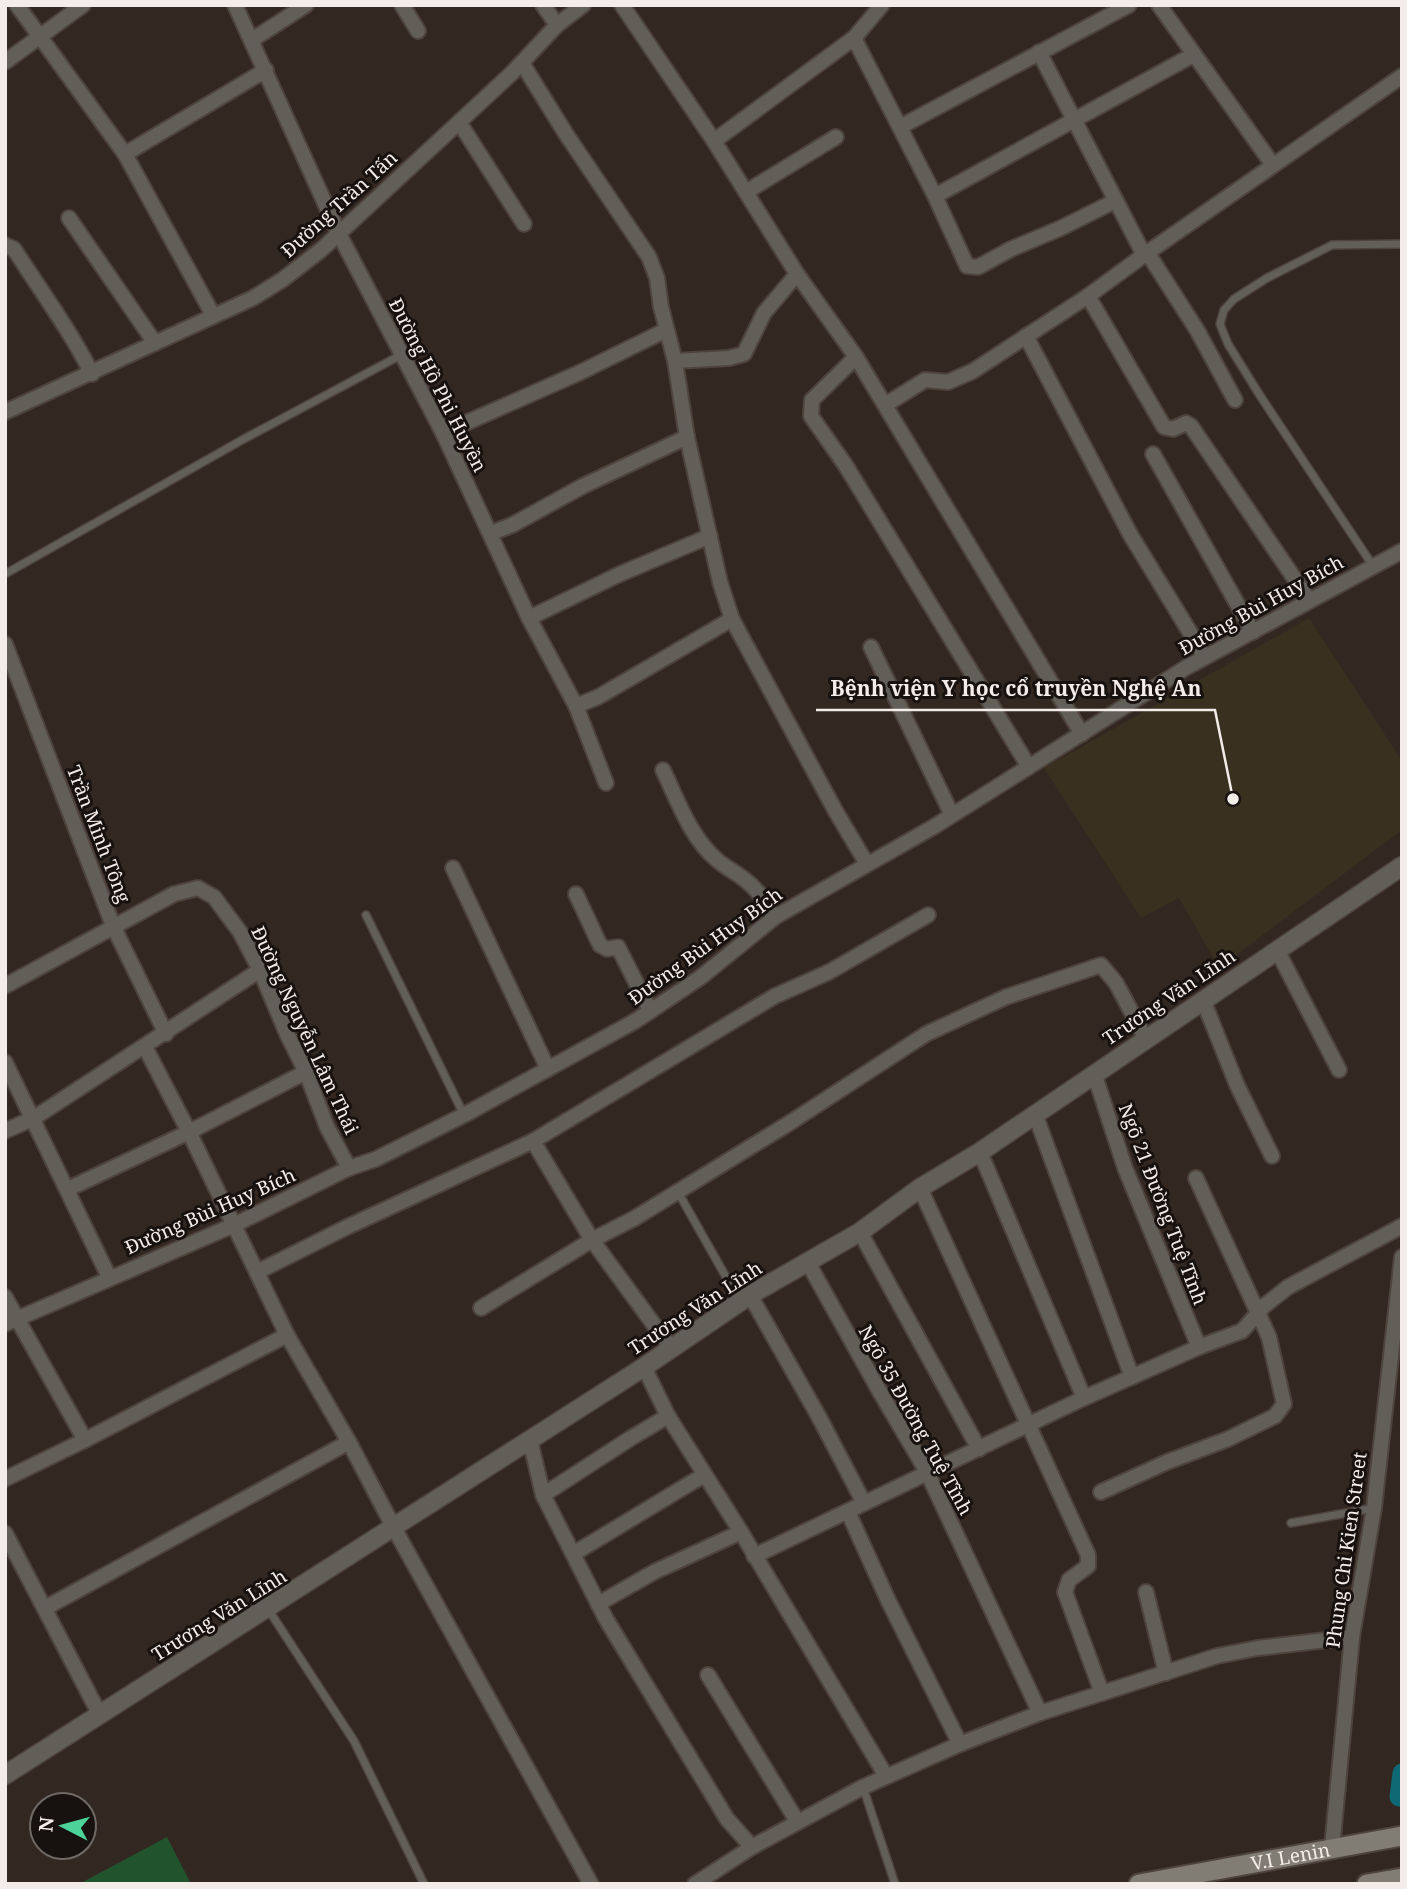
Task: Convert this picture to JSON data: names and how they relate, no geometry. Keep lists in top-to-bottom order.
{
  "streets": {
    "main road": ["V.I Lenin"],
    "street": [
      "Đường Trần Tấn",
      "Đường Hồ Phi Huyền",
      "Đường Bùi Huy Bích",
      "Trần Minh Tông",
      "Trương Văn Lĩnh",
      "Đường Nguyễn Lâm Thái",
      "Ngõ 21 Đường Tuệ Tĩnh",
      "Ngõ 35 Đường Tuệ Tĩnh",
      "Phung Chi Kien Street"
    ]
  },
  "crossings": [
    ["Đường Trần Tấn", "Đường Hồ Phi Huyền"],
    ["Đường Bùi Huy Bích", "Đường Nguyễn Lâm Thái"],
    ["Trần Minh Tông", "Đường Nguyễn Lâm Thái"],
    ["Trương Văn Lĩnh", "Ngõ 21 Đường Tuệ Tĩnh"],
    ["Trương Văn Lĩnh", "Ngõ 35 Đường Tuệ Tĩnh"],
    ["Phung Chi Kien Street", "V.I Lenin"]
  ],
  "places": ["Bệnh viện Y học cổ truyền Nghệ An"],
  "north": "left"
}
